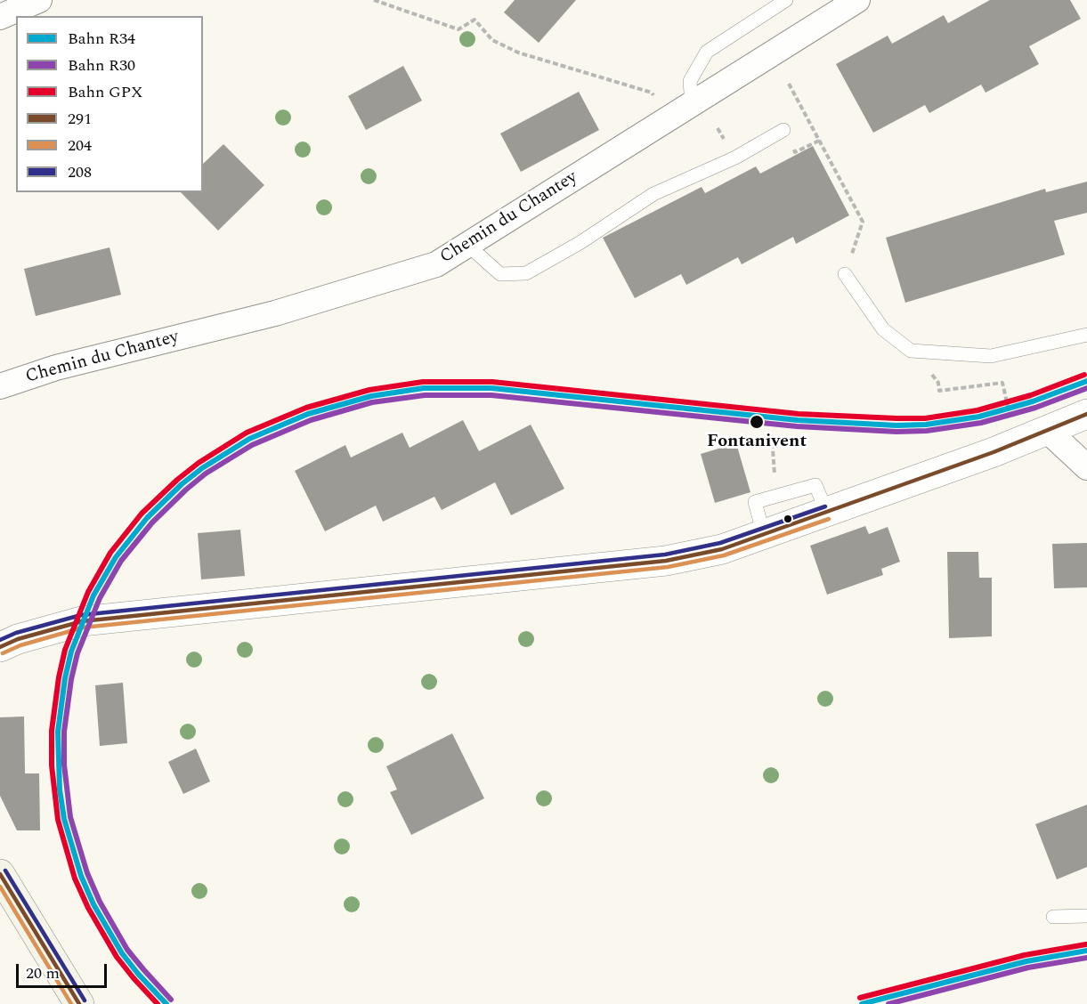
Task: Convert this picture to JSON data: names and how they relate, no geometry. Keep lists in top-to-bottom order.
{
  "streets": {
    "street": ["Chemin du Chantey"]
  },
  "places": ["Fontanivent"],
  "lines": [
    "rail line GPX",
    "rail line R34",
    "rail line R30",
    "transit line 291",
    "transit line 208",
    "transit line 204"
  ],
  "legend": [
    "Bahn R34",
    "Bahn R30",
    "Bahn GPX",
    "291",
    "204",
    "208"
  ],
  "scale_bar": "20 m"
}
